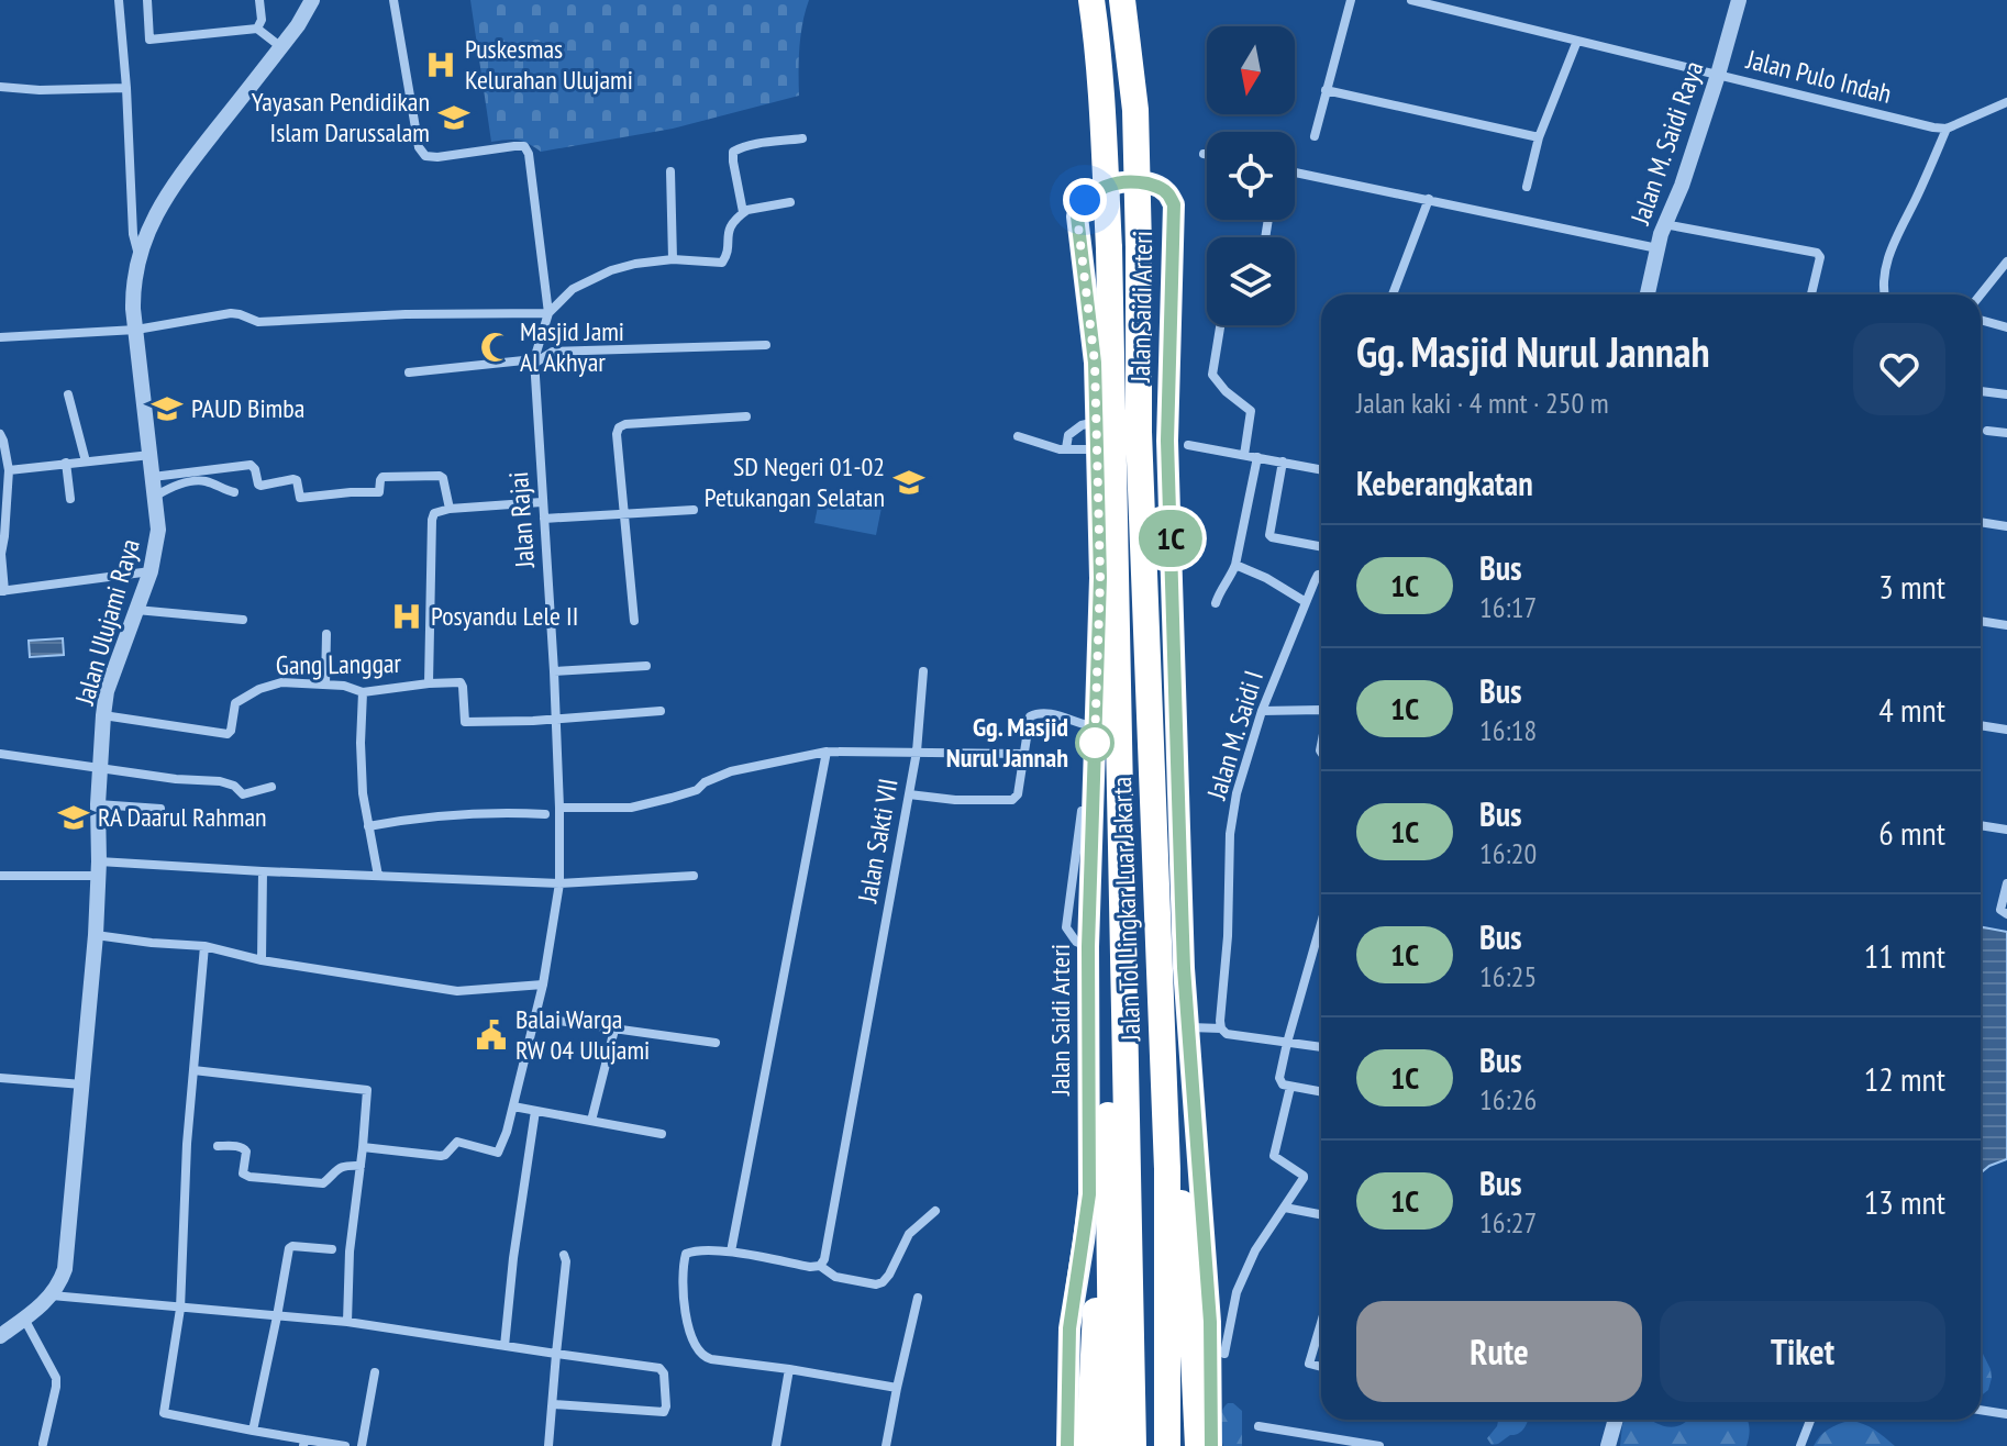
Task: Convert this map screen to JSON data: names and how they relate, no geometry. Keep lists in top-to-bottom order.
{
  "streets": {
    "highway": ["Jalan Tol Lingkar Luar Jakarta"],
    "main road": ["Jalan Saidi Arteri"],
    "street": [
      "Jalan Pulo Indah",
      "Jalan M. Saidi Raya",
      "Jalan Rajai",
      "Jalan Ulujami Raya",
      "Gang Langgar",
      "Jalan M. Saidi I",
      "Jalan Sakti VII"
    ]
  },
  "crossings": [
    ["Jalan Pulo Indah", "Jalan M. Saidi Raya"],
    ["Jalan Saidi Arteri", "Jalan Tol Lingkar Luar Jakarta"],
    ["Jalan Rajai", "Jalan Sakti VII"],
    ["Jalan Ulujami Raya", "Gang Langgar"]
  ],
  "places": {
    "hospital": ["Puskesmas Kelurahan Ulujami", "Posyandu Lele II"],
    "school or university": [
      "Yayasan Pendidikan Islam Darussalam",
      "PAUD Bimba",
      "SD Negeri 01-02 Petukangan Selatan",
      "RA Daarul Rahman"
    ],
    "mosque": ["Masjid Jami Al Akhyar"],
    "other": ["Gg. Masjid Nurul Jannah"],
    "public building": ["Balai Warga RW 04 Ulujami"]
  },
  "lines": ["bus line 1C"],
  "north": "bottom",
  "page": {
    "on_map": "1C",
    "heading": [
      ["Gg. Masjid Nurul Jannah", "Jalan kaki · 4 mnt · 250 m"],
      "Keberangkatan"
    ],
    "list": [
      {
        "mark": "1C",
        "name": "Bus",
        "note": "16:17",
        "value": "3 mnt"
      },
      {
        "mark": "1C",
        "name": "Bus",
        "note": "16:18",
        "value": "4 mnt"
      },
      {
        "mark": "1C",
        "name": "Bus",
        "note": "16:20",
        "value": "6 mnt"
      },
      {
        "mark": "1C",
        "name": "Bus",
        "note": "16:25",
        "value": "11 mnt"
      },
      {
        "mark": "1C",
        "name": "Bus",
        "note": "16:26",
        "value": "12 mnt"
      },
      {
        "mark": "1C",
        "name": "Bus",
        "note": "16:27",
        "value": "13 mnt"
      }
    ],
    "buttons": ["Rute", "Tiket"]
  }
}
